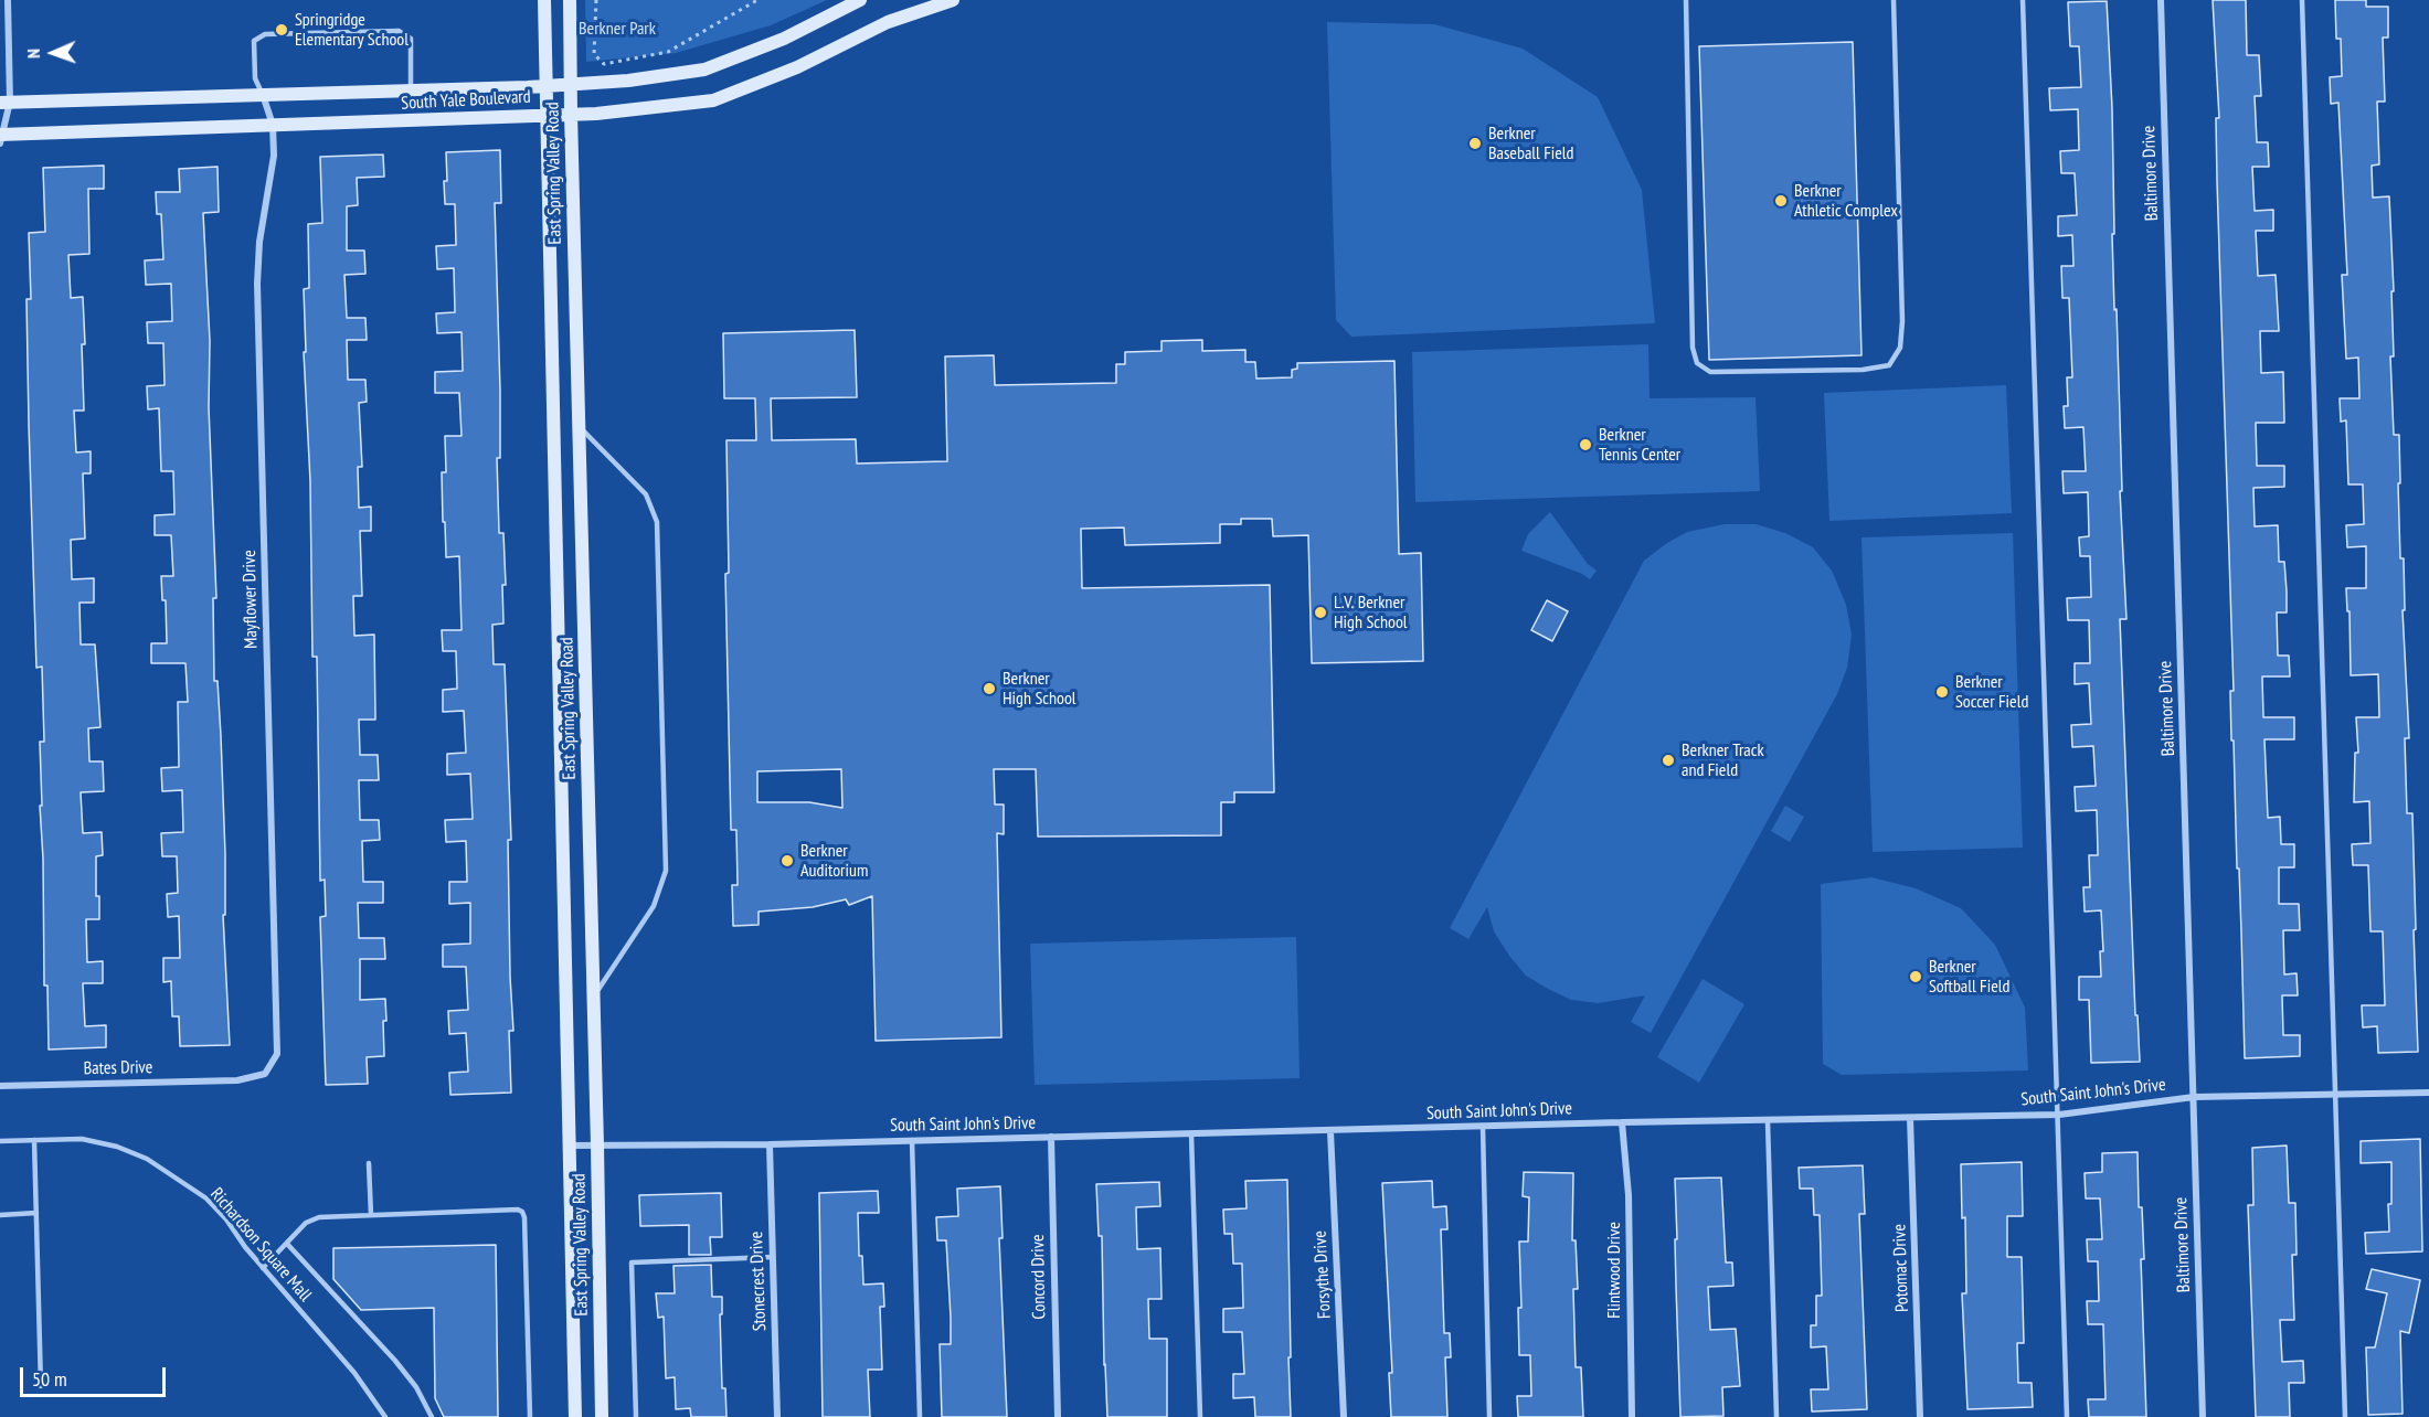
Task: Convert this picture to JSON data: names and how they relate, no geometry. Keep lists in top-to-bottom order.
{
  "streets": {
    "street": [
      "South Yale Boulevard",
      "East Spring Valley Road",
      "Baltimore Drive",
      "Mayflower Drive",
      "Bates Drive",
      "South Saint John's Drive",
      "Potomac Drive",
      "Flintwood Drive",
      "Forsythe Drive",
      "Concord Drive",
      "Stonecrest Drive"
    ],
    "lane": ["Richardson Square Mall"]
  },
  "crossings": [
    ["South Yale Boulevard", "East Spring Valley Road"],
    ["South Yale Boulevard", "Mayflower Drive"],
    ["East Spring Valley Road", "South Saint John's Drive"],
    ["Baltimore Drive", "South Saint John's Drive"],
    ["Mayflower Drive", "Bates Drive"],
    ["South Saint John's Drive", "Potomac Drive"],
    ["South Saint John's Drive", "Flintwood Drive"],
    ["South Saint John's Drive", "Forsythe Drive"],
    ["South Saint John's Drive", "Concord Drive"],
    ["South Saint John's Drive", "Stonecrest Drive"]
  ],
  "parks": ["Berkner Park"],
  "places": [
    "Springridge Elementary School",
    "Berkner Baseball Field",
    "Berkner Athletic Complex",
    "Berkner Tennis Center",
    "L.V. Berkner High School",
    "Berkner High School",
    "Berkner Soccer Field",
    "Berkner Track and Field",
    "Berkner Auditorium",
    "Berkner Softball Field"
  ],
  "scale_bar": "50 m",
  "north": "left"
}
